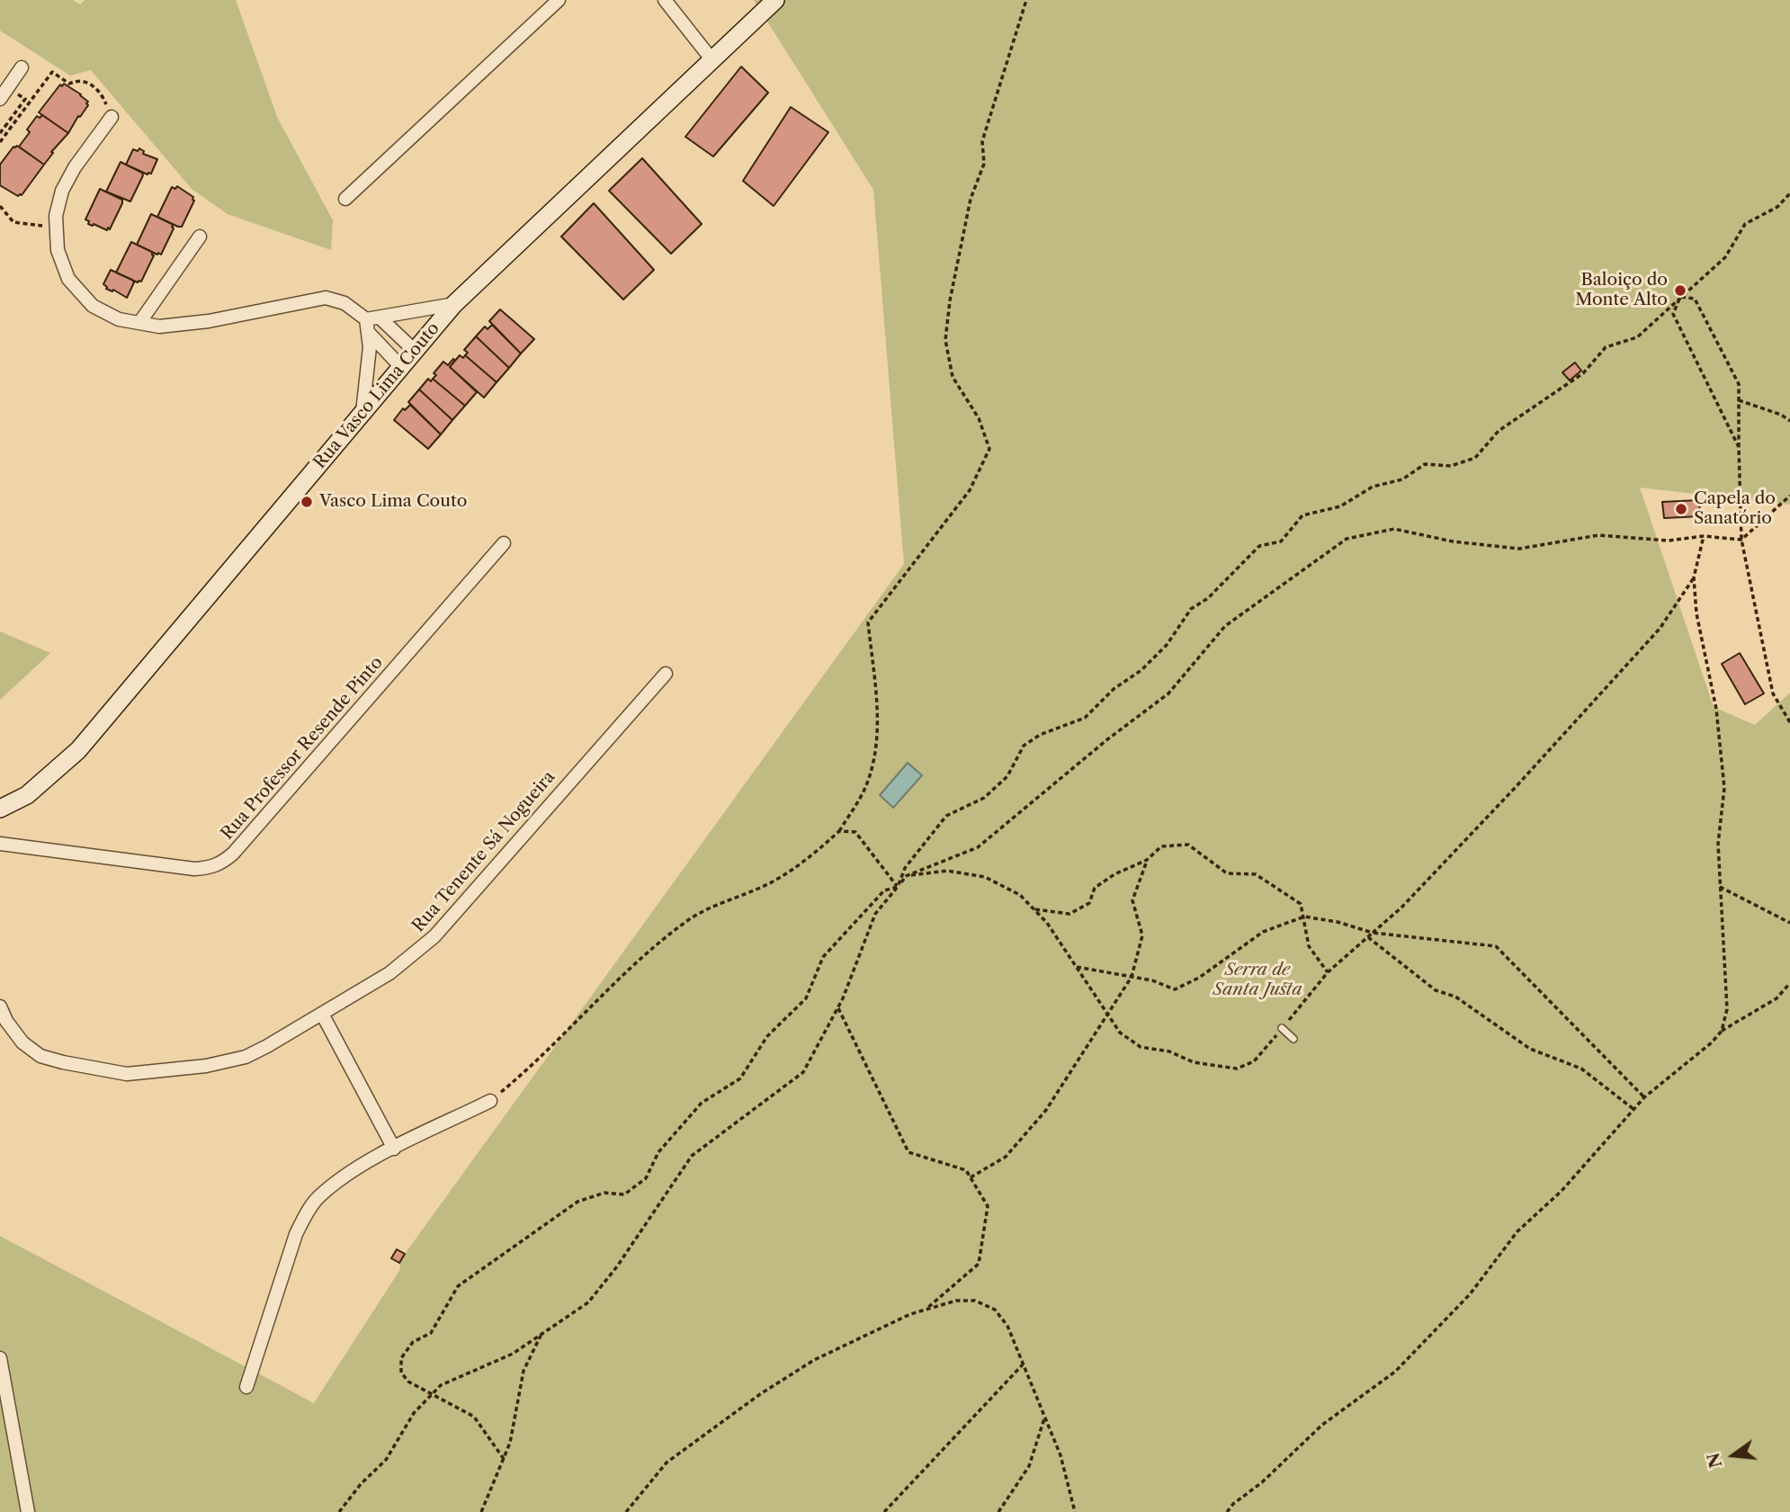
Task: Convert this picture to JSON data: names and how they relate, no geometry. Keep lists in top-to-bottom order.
{
  "streets": {
    "street": ["Rua Vasco Lima Couto", "Rua Professor Resende Pinto", "Rua Tenente Sá Nogueira"]
  },
  "parks": ["Serra de Santa Justa"],
  "places": ["Baloiço do Monte Alto", "Vasco Lima Couto", "Capela do Sanatório"],
  "north": "left"
}
